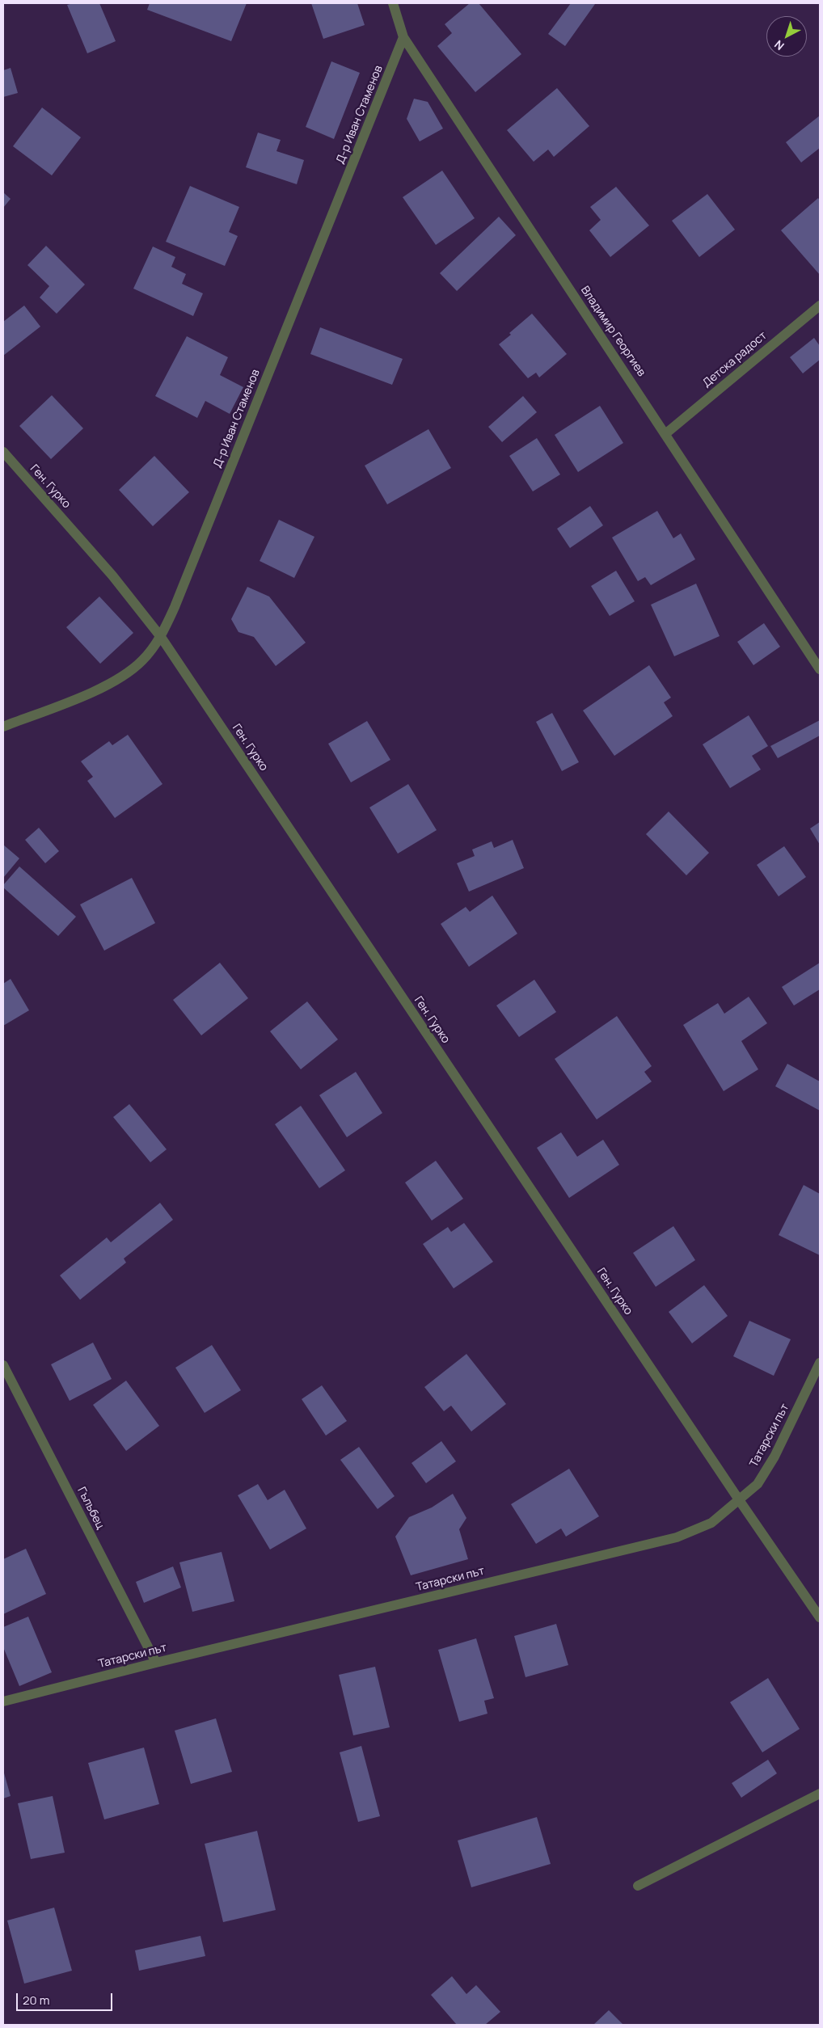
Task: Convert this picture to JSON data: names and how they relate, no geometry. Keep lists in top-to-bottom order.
{
  "streets": {
    "street": [
      "Д-р Иван Стаменов",
      "Владимир Георгиев",
      "Детска радост",
      "Ген. Гурко",
      "Татарски път",
      "Гълъбец"
    ]
  },
  "crossings": [
    ["Д-р Иван Стаменов", "Владимир Георгиев"],
    ["Д-р Иван Стаменов", "Ген. Гурко"],
    ["Владимир Георгиев", "Детска радост"],
    ["Ген. Гурко", "Татарски път"],
    ["Татарски път", "Гълъбец"]
  ],
  "scale_bar": "20 m",
  "north": "bottom left"
}
